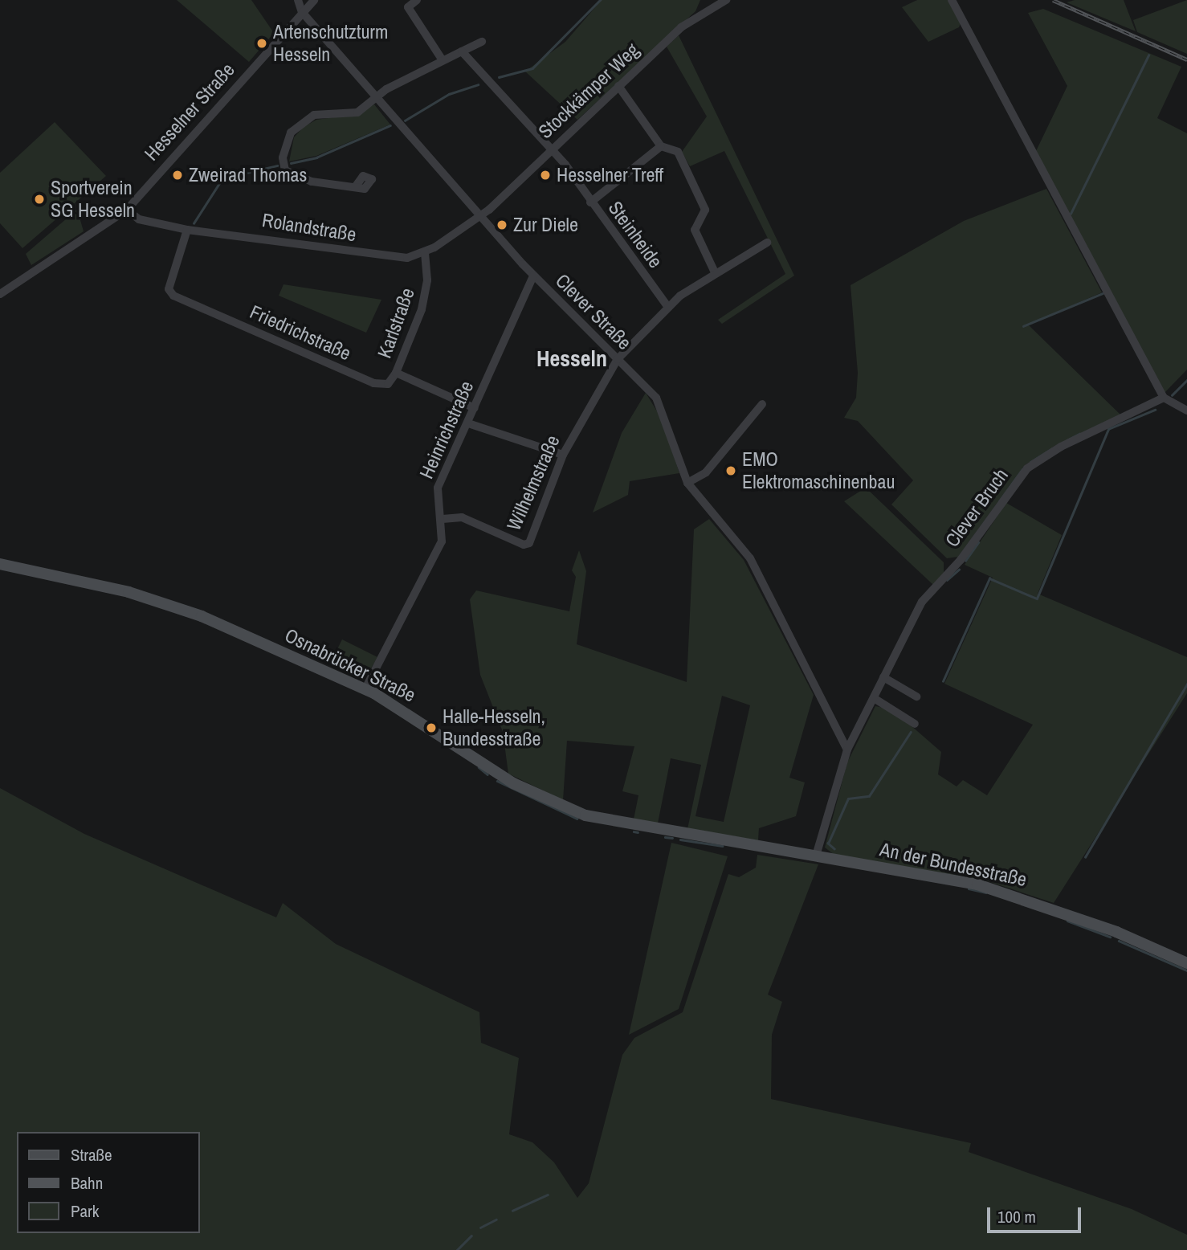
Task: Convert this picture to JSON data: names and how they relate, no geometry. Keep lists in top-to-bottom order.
{
  "streets": {
    "main road": ["Osnabrücker Straße", "An der Bundesstraße"],
    "street": [
      "Stockkämper Weg",
      "Hesselner Straße",
      "Rolandstraße",
      "Steinheide",
      "Clever Straße",
      "Karlstraße",
      "Friedrichstraße",
      "Heinrichstraße",
      "Wilhelmstraße",
      "Clever Bruch"
    ]
  },
  "crossings": [
    ["Stockkämper Weg", "Rolandstraße"],
    ["Stockkämper Weg", "Steinheide"],
    ["Stockkämper Weg", "Clever Straße"],
    ["Hesselner Straße", "Rolandstraße"],
    ["Hesselner Straße", "Clever Straße"],
    ["Rolandstraße", "Clever Straße"],
    ["Rolandstraße", "Karlstraße"],
    ["Rolandstraße", "Friedrichstraße"],
    ["Clever Straße", "Heinrichstraße"],
    ["Clever Straße", "Wilhelmstraße"],
    ["Clever Straße", "Clever Bruch"],
    ["Karlstraße", "Friedrichstraße"],
    ["Heinrichstraße", "Wilhelmstraße"],
    ["Heinrichstraße", "Osnabrücker Straße"],
    ["Osnabrücker Straße", "An der Bundesstraße"]
  ],
  "districts": ["Hesseln"],
  "places": [
    "Artenschutzturm Hesseln",
    "Zweirad Thomas",
    "Hesselner Treff",
    "Sportverein SG Hesseln",
    "Zur Diele",
    "EMO Elektromaschinenbau",
    "Halle-Hesseln, Bundesstraße"
  ],
  "legend": ["Straße", "Bahn", "Park"],
  "scale_bar": "100 m"
}
